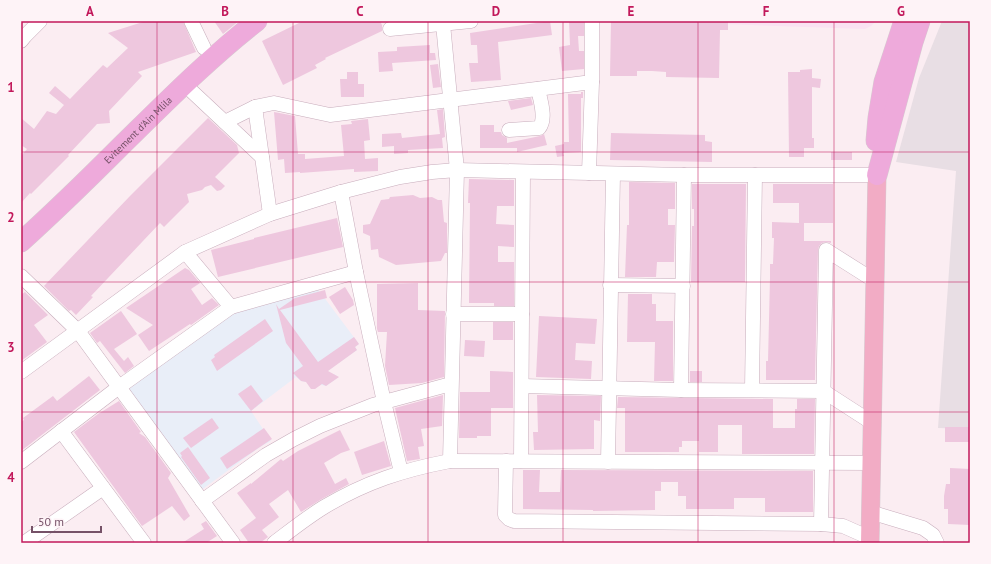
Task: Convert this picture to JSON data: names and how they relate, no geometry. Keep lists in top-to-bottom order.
{
  "streets": {
    "highway": ["Evitement d'Ain Mlila"]
  },
  "scale_bar": "50 m",
  "grid": {
    "columns": [
      "A",
      "B",
      "C",
      "D",
      "E",
      "F",
      "G"
    ],
    "rows": [
      "1",
      "2",
      "3",
      "4"
    ]
  }
}
